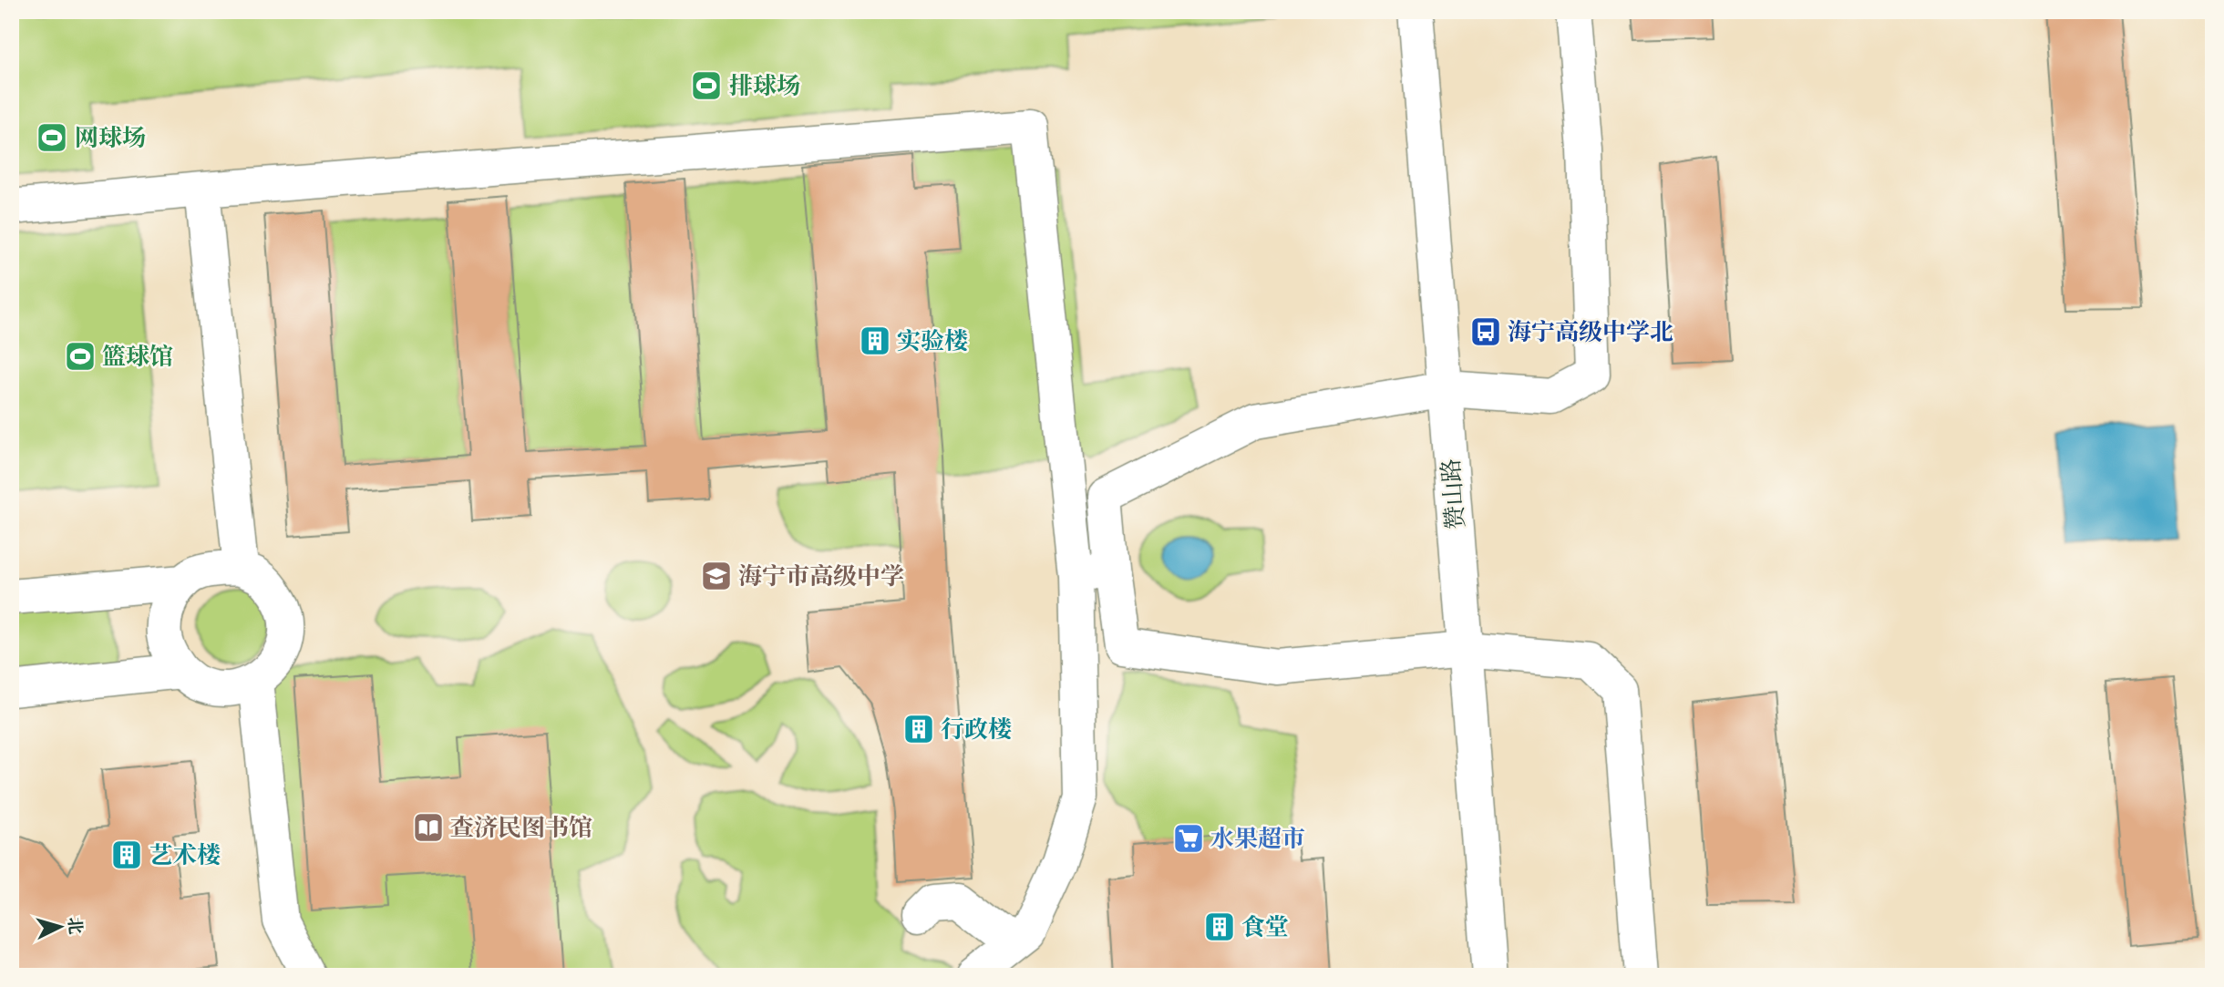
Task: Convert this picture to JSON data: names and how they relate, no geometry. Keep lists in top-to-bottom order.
{
  "streets": {
    "street": ["赞山路"]
  },
  "places": {
    "sports": ["排球场", "网球场", "篮球馆"],
    "bus stop": ["海宁高级中学北"],
    "building": [
      "实验楼",
      "行政楼",
      "艺术楼",
      "食堂"
    ],
    "school or university": ["海宁市高级中学"],
    "library": ["查济民图书馆"],
    "supermarket": ["水果超市"]
  },
  "north": "right"
}
